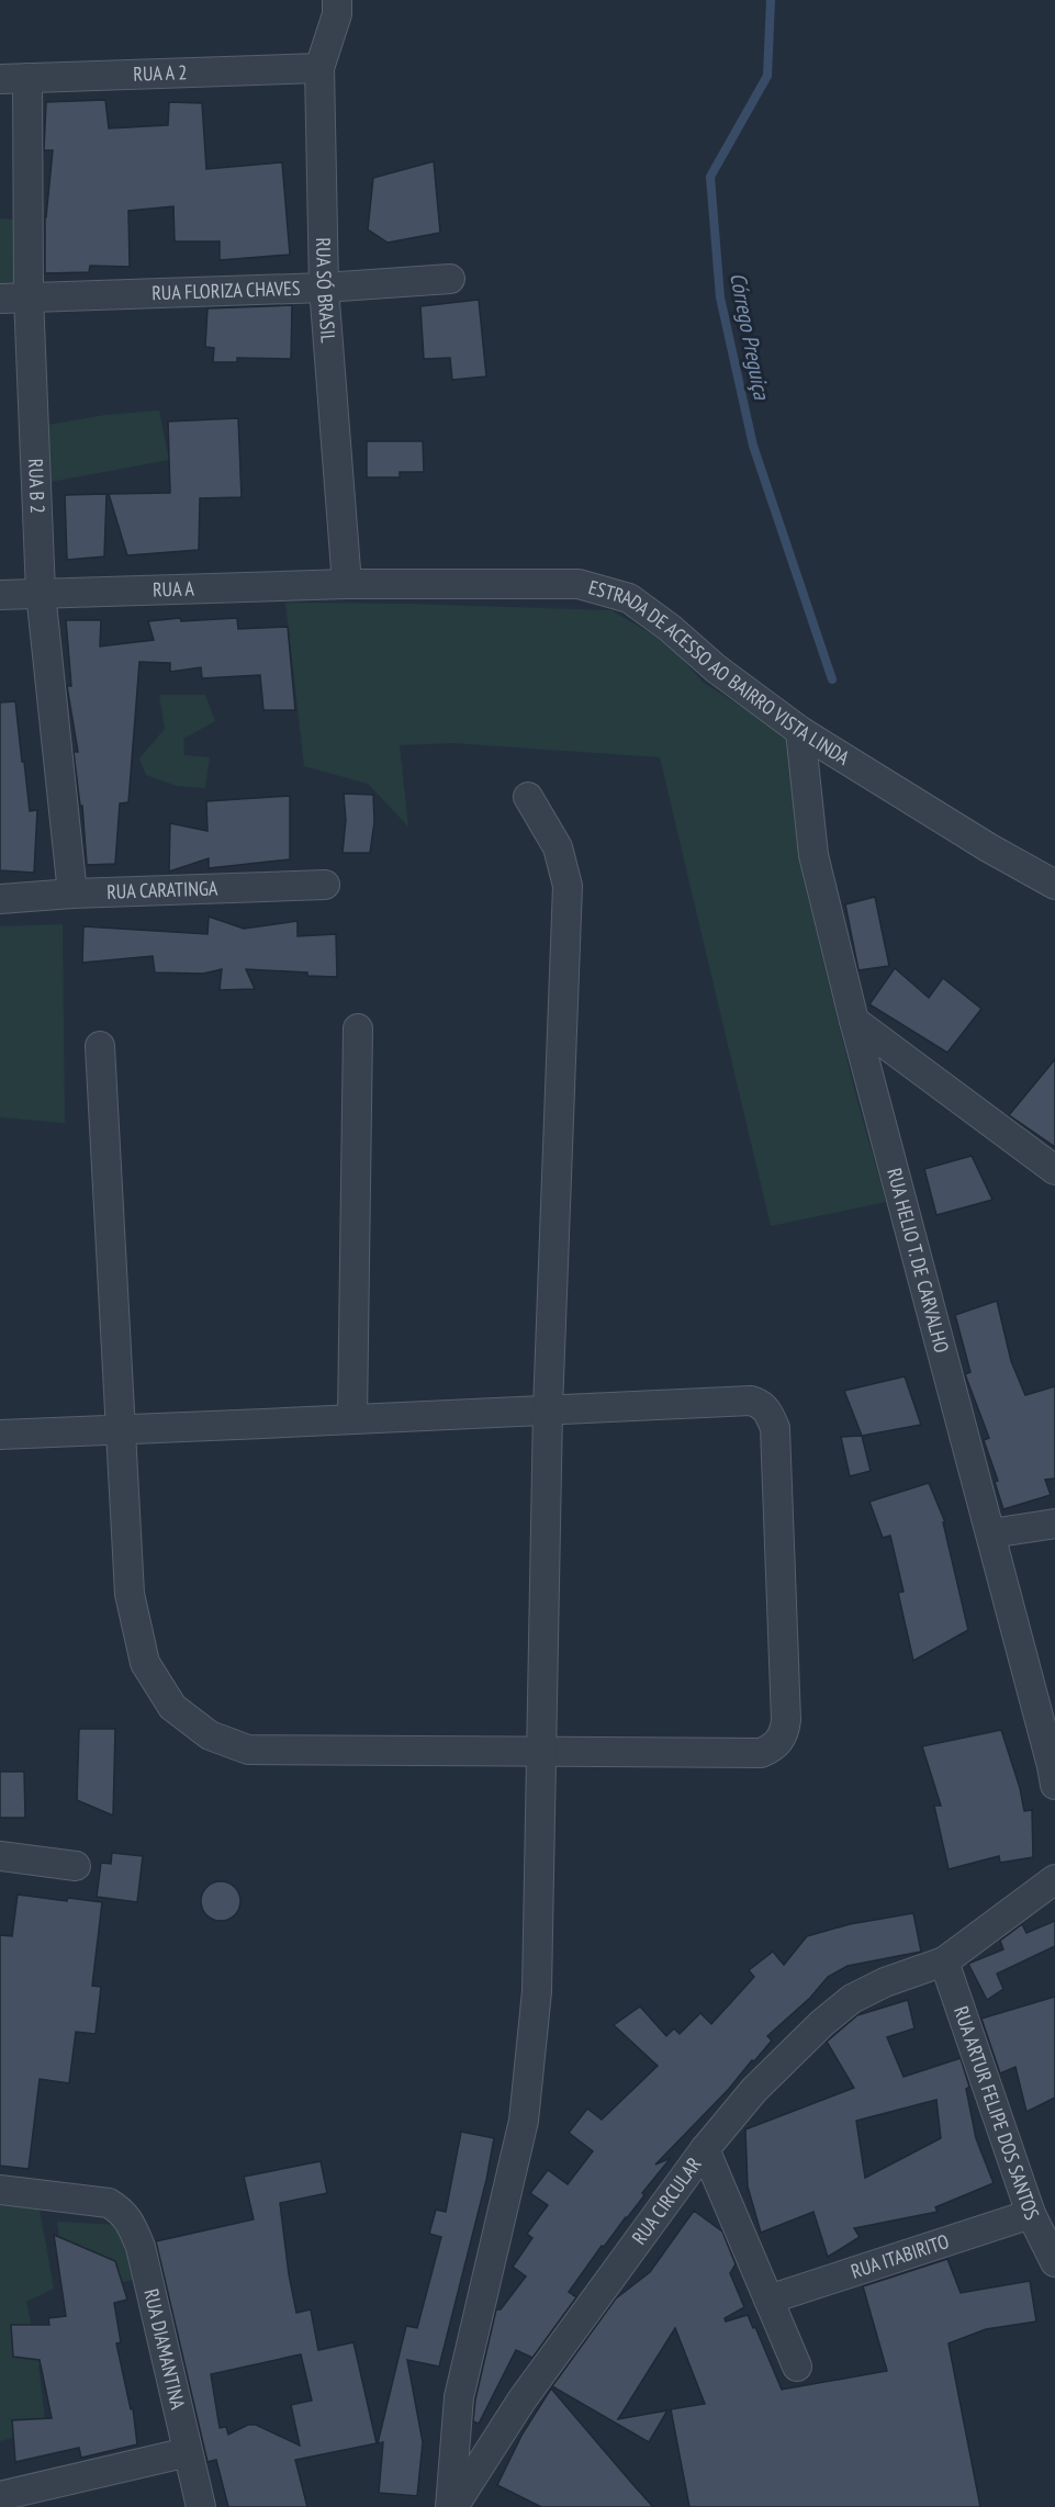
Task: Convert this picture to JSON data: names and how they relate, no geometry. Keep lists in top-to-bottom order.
{
  "streets": {
    "street": [
      "RUA A 2",
      "RUA FLORIZA CHAVES",
      "RUA SÓ BRASIL",
      "RUA B 2",
      "RUA A",
      "ESTRADA DE ACESSO AO BAIRRO VISTA LINDA",
      "RUA CARATINGA",
      "RUA HELIO T. DE CARVALHO",
      "RUA ARTUR FELIPE DOS SANTOS",
      "RUA CIRCULAR",
      "RUA ITABIRITO",
      "RUA DIAMANTINA"
    ]
  },
  "crossings": [
    ["RUA A 2", "RUA SÓ BRASIL"],
    ["RUA A 2", "RUA B 2"],
    ["RUA FLORIZA CHAVES", "RUA SÓ BRASIL"],
    ["RUA FLORIZA CHAVES", "RUA B 2"],
    ["RUA SÓ BRASIL", "RUA A"],
    ["RUA SÓ BRASIL", "ESTRADA DE ACESSO AO BAIRRO VISTA LINDA"],
    ["RUA B 2", "RUA A"],
    ["RUA B 2", "RUA CARATINGA"],
    ["RUA A", "ESTRADA DE ACESSO AO BAIRRO VISTA LINDA"],
    ["ESTRADA DE ACESSO AO BAIRRO VISTA LINDA", "RUA HELIO T. DE CARVALHO"],
    ["RUA ARTUR FELIPE DOS SANTOS", "RUA CIRCULAR"],
    ["RUA ARTUR FELIPE DOS SANTOS", "RUA ITABIRITO"]
  ],
  "water": ["Córrego Preguiça"]
}
